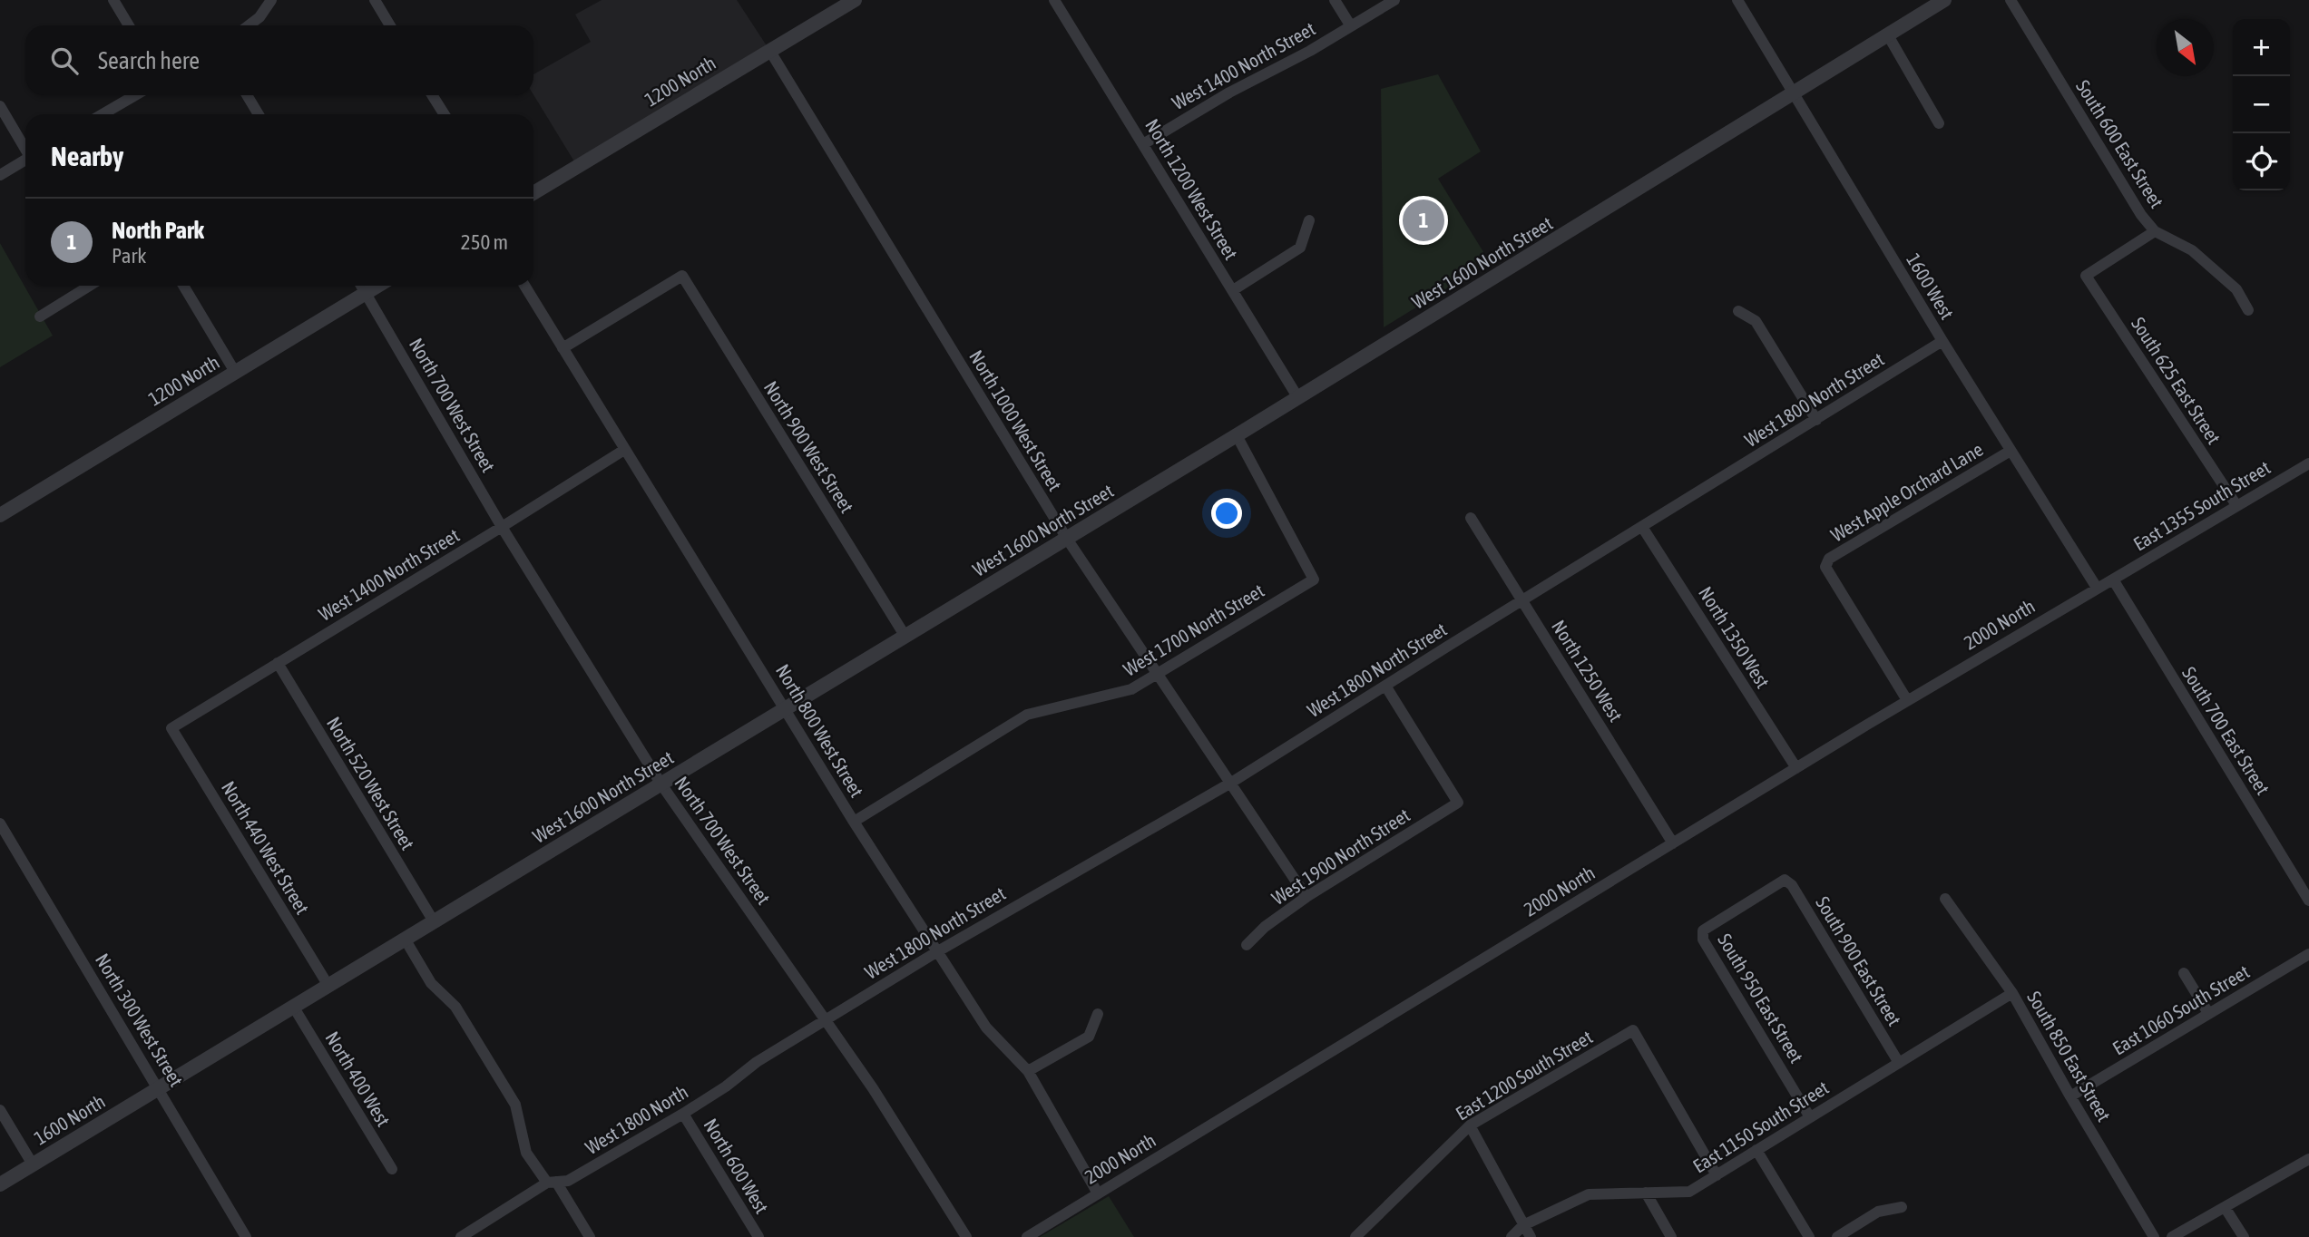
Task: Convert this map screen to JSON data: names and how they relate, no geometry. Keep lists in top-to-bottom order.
{
  "streets": {
    "street": [
      "West 1400 North Street",
      "1200 North",
      "South 600 East Street",
      "North 1200 West Street",
      "West 1600 North Street",
      "1600 West",
      "South 625 East Street",
      "West 1800 North Street",
      "North 700 West Street",
      "North 1000 West Street",
      "North 900 West Street",
      "West Apple Orchard Lane",
      "East 1355 South Street",
      "2000 North",
      "West 1700 North Street",
      "North 1350 West",
      "North 1250 West",
      "North 800 West Street",
      "South 700 East Street",
      "North 520 West Street",
      "North 440 West Street",
      "West 1900 North Street",
      "South 900 East Street",
      "South 950 East Street",
      "East 1060 South Street",
      "North 300 West Street",
      "South 850 East Street",
      "East 1200 South Street",
      "North 400 West",
      "1600 North",
      "West 1800 North",
      "East 1150 South Street",
      "North 600 West"
    ]
  },
  "crossings": [
    ["West 1400 North Street", "North 1200 West Street"],
    ["West 1400 North Street", "North 700 West Street"],
    ["West 1400 North Street", "North 800 West Street"],
    ["West 1400 North Street", "North 520 West Street"],
    ["West 1400 North Street", "North 440 West Street"],
    ["1200 North", "North 700 West Street"],
    ["1200 North", "North 1000 West Street"],
    ["South 600 East Street", "South 625 East Street"],
    ["North 1200 West Street", "West 1600 North Street"],
    ["West 1600 North Street", "1600 West"],
    ["West 1600 North Street", "North 700 West Street"],
    ["West 1600 North Street", "North 1000 West Street"],
    ["West 1600 North Street", "North 900 West Street"],
    ["West 1600 North Street", "West 1700 North Street"],
    ["West 1600 North Street", "North 800 West Street"],
    ["West 1600 North Street", "North 520 West Street"],
    ["West 1600 North Street", "North 440 West Street"],
    ["West 1600 North Street", "North 300 West Street"],
    ["West 1600 North Street", "North 400 West"],
    ["West 1600 North Street", "1600 North"],
    ["1600 West", "West 1800 North Street"],
    ["1600 West", "West Apple Orchard Lane"],
    ["1600 West", "2000 North"],
    ["South 625 East Street", "East 1355 South Street"],
    ["West 1800 North Street", "North 700 West Street"],
    ["West 1800 North Street", "North 1000 West Street"],
    ["West 1800 North Street", "North 1350 West"],
    ["West 1800 North Street", "North 1250 West"],
    ["West 1800 North Street", "North 800 West Street"],
    ["West 1800 North Street", "West 1900 North Street"],
    ["West 1800 North Street", "West 1800 North"],
    ["North 700 West Street", "West 1800 North"],
    ["North 1000 West Street", "West 1700 North Street"],
    ["North 1000 West Street", "West 1900 North Street"],
    ["North 900 West Street", "North 800 West Street"],
    ["West Apple Orchard Lane", "2000 North"],
    ["East 1355 South Street", "2000 North"],
    ["East 1355 South Street", "South 700 East Street"],
    ["2000 North", "North 1350 West"],
    ["2000 North", "North 1250 West"],
    ["2000 North", "North 800 West Street"],
    ["2000 North", "South 700 East Street"],
    ["West 1700 North Street", "North 800 West Street"],
    ["South 900 East Street", "South 950 East Street"],
    ["South 900 East Street", "East 1150 South Street"],
    ["South 950 East Street", "East 1150 South Street"],
    ["East 1060 South Street", "South 850 East Street"],
    ["North 300 West Street", "1600 North"],
    ["South 850 East Street", "East 1150 South Street"],
    ["East 1200 South Street", "East 1150 South Street"],
    ["West 1800 North", "North 600 West"]
  ],
  "north": "bottom right",
  "page": {
    "map_buttons": ["+", "−"],
    "search": "Search here",
    "heading": "Nearby",
    "pins": "1",
    "list": [
      {
        "mark": "1",
        "name": "North Park",
        "note": "Park",
        "value": "250 m"
      }
    ]
  }
}
